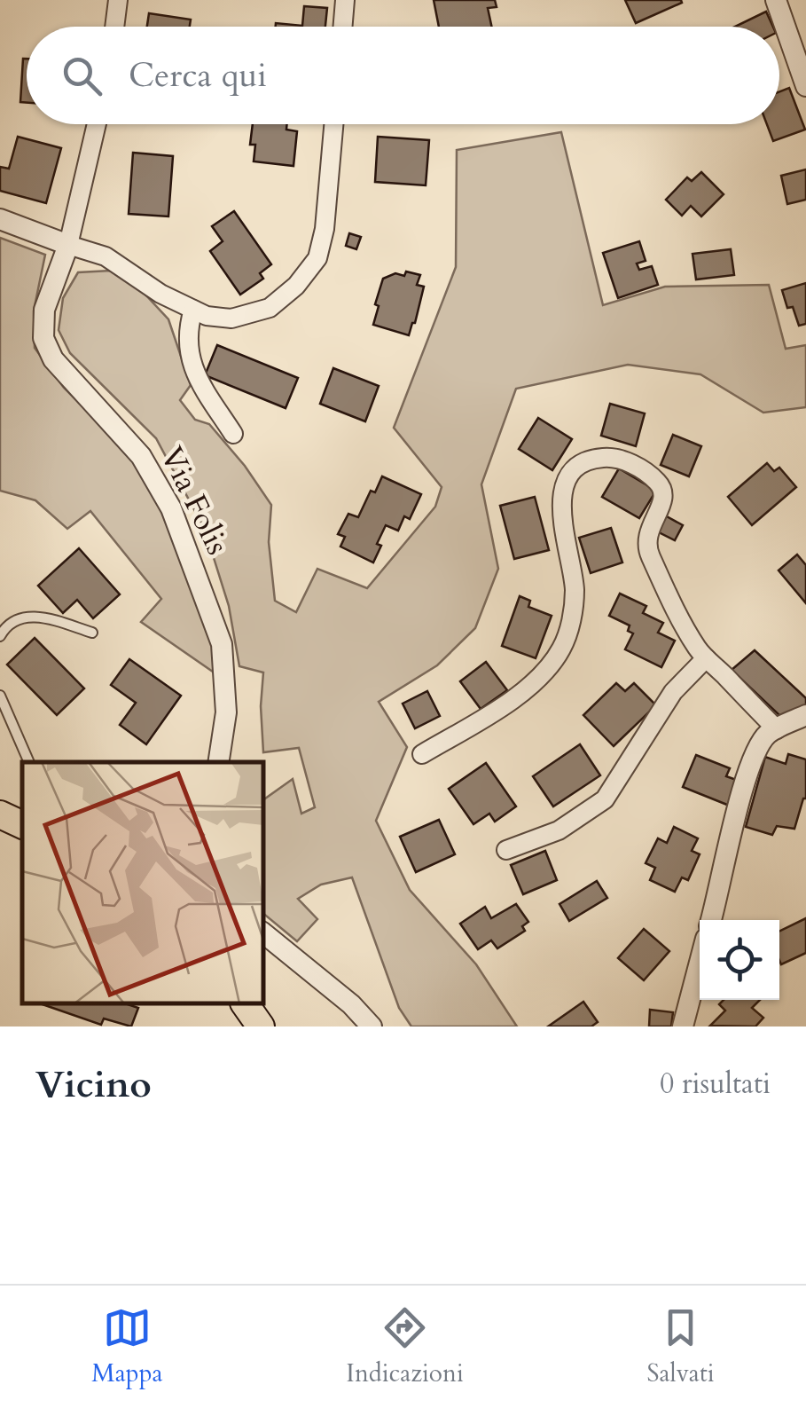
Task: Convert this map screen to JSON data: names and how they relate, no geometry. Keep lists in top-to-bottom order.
{
  "streets": {
    "street": ["Via Folis"]
  },
  "page": {
    "search": "Cerca qui",
    "heading": ["Vicino", "0 risultati"],
    "nav": ["Mappa", "Indicazioni", "Salvati"]
  }
}
